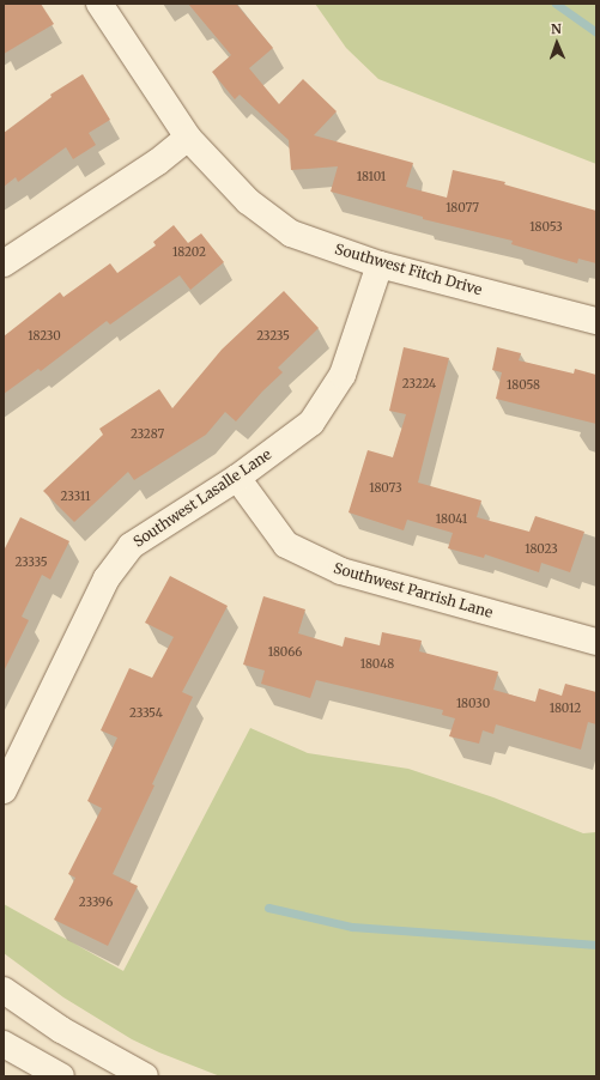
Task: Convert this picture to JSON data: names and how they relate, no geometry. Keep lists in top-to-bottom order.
{
  "streets": {
    "street": ["Southwest Fitch Drive", "Southwest Lasalle Lane", "Southwest Parrish Lane"]
  },
  "crossings": [
    ["Southwest Fitch Drive", "Southwest Lasalle Lane"],
    ["Southwest Lasalle Lane", "Southwest Parrish Lane"]
  ],
  "house_numbers": [
    "18101",
    "18077",
    "18053",
    "18202",
    "18230",
    "23235",
    "23224",
    "18058",
    "23287",
    "18073",
    "23311",
    "18041",
    "18023",
    "23335",
    "18066",
    "18048",
    "18030",
    "18012",
    "23354",
    "23396"
  ],
  "north": "top"
}
